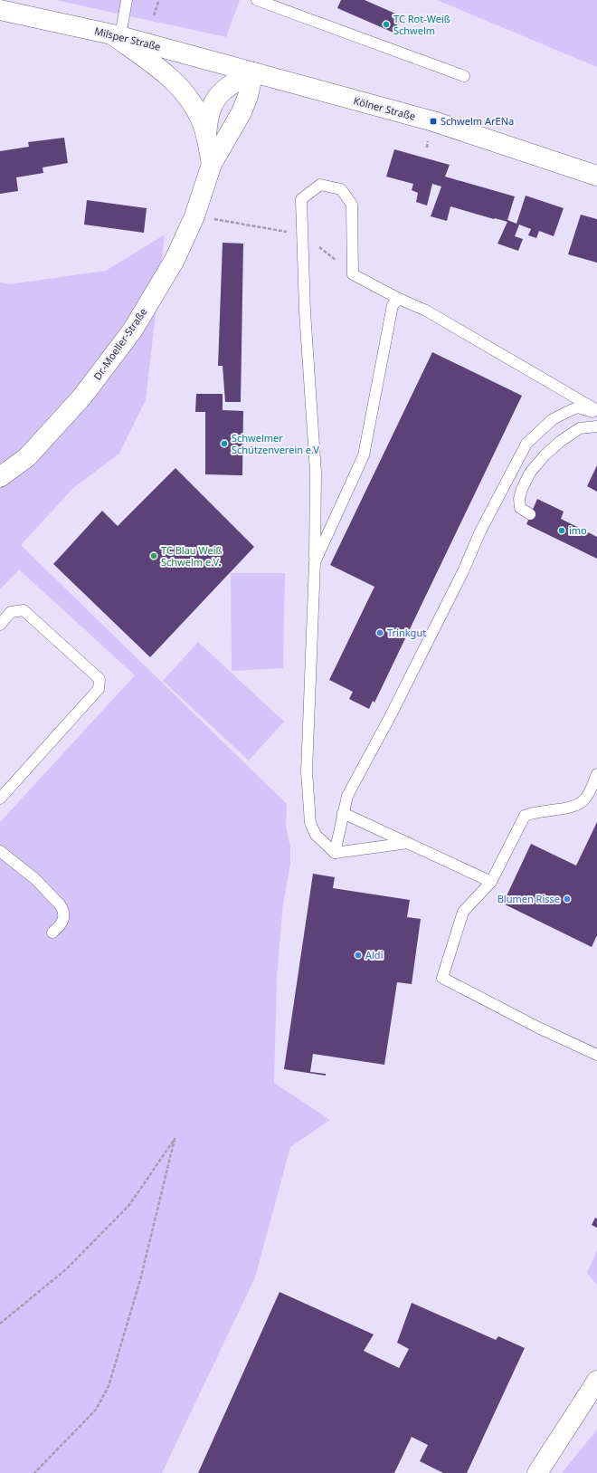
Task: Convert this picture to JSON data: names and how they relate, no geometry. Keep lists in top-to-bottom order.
{
  "streets": {
    "street": ["Milsper Straße", "Kölner Straße", "Dr.-Moeller-Straße"]
  },
  "crossings": [
    ["Milsper Straße", "Kölner Straße"],
    ["Milsper Straße", "Dr.-Moeller-Straße"],
    ["Kölner Straße", "Dr.-Moeller-Straße"]
  ],
  "places": {
    "other": [
      "TC Rot-Weiß Schwelm",
      "Schwelmer Schützenverein e.V",
      "imo",
      "TC Blau Weiß Schwelm e.V.",
      "Trinkgut",
      "Blumen Risse",
      "Aldi"
    ],
    "transit": ["Schwelm ArENa"]
  }
}
